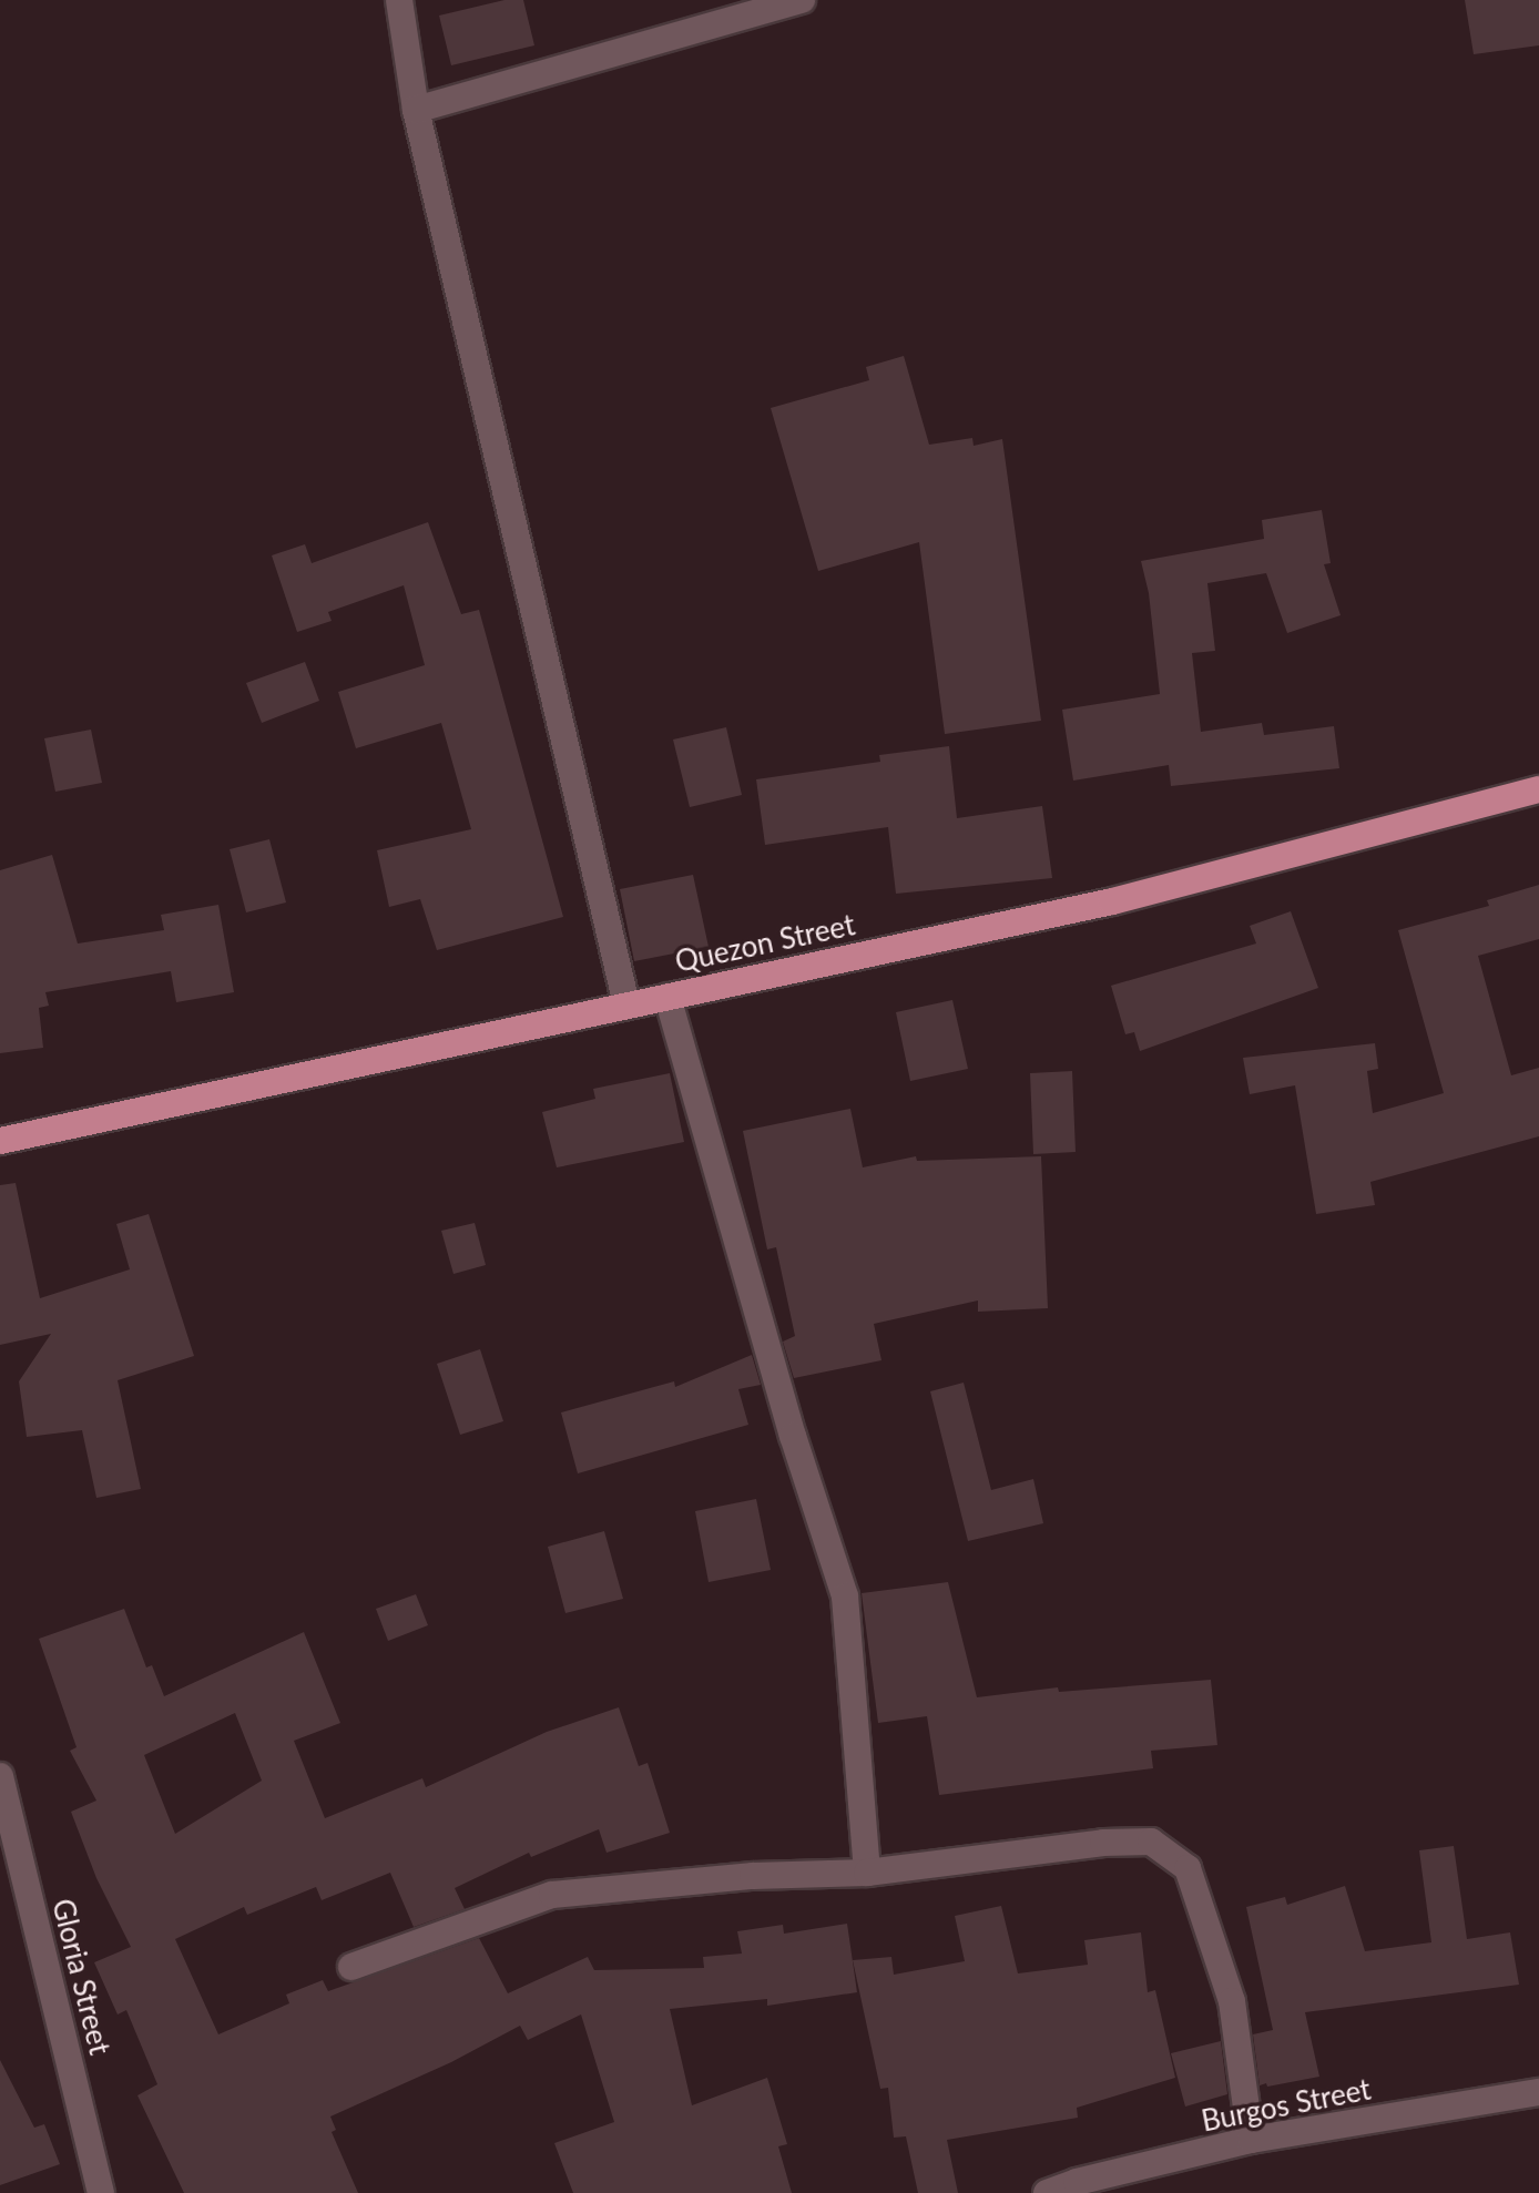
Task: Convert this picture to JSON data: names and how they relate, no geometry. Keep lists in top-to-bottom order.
{
  "streets": {
    "main road": ["Quezon Street"],
    "street": ["Gloria Street", "Burgos Street"]
  }
}
